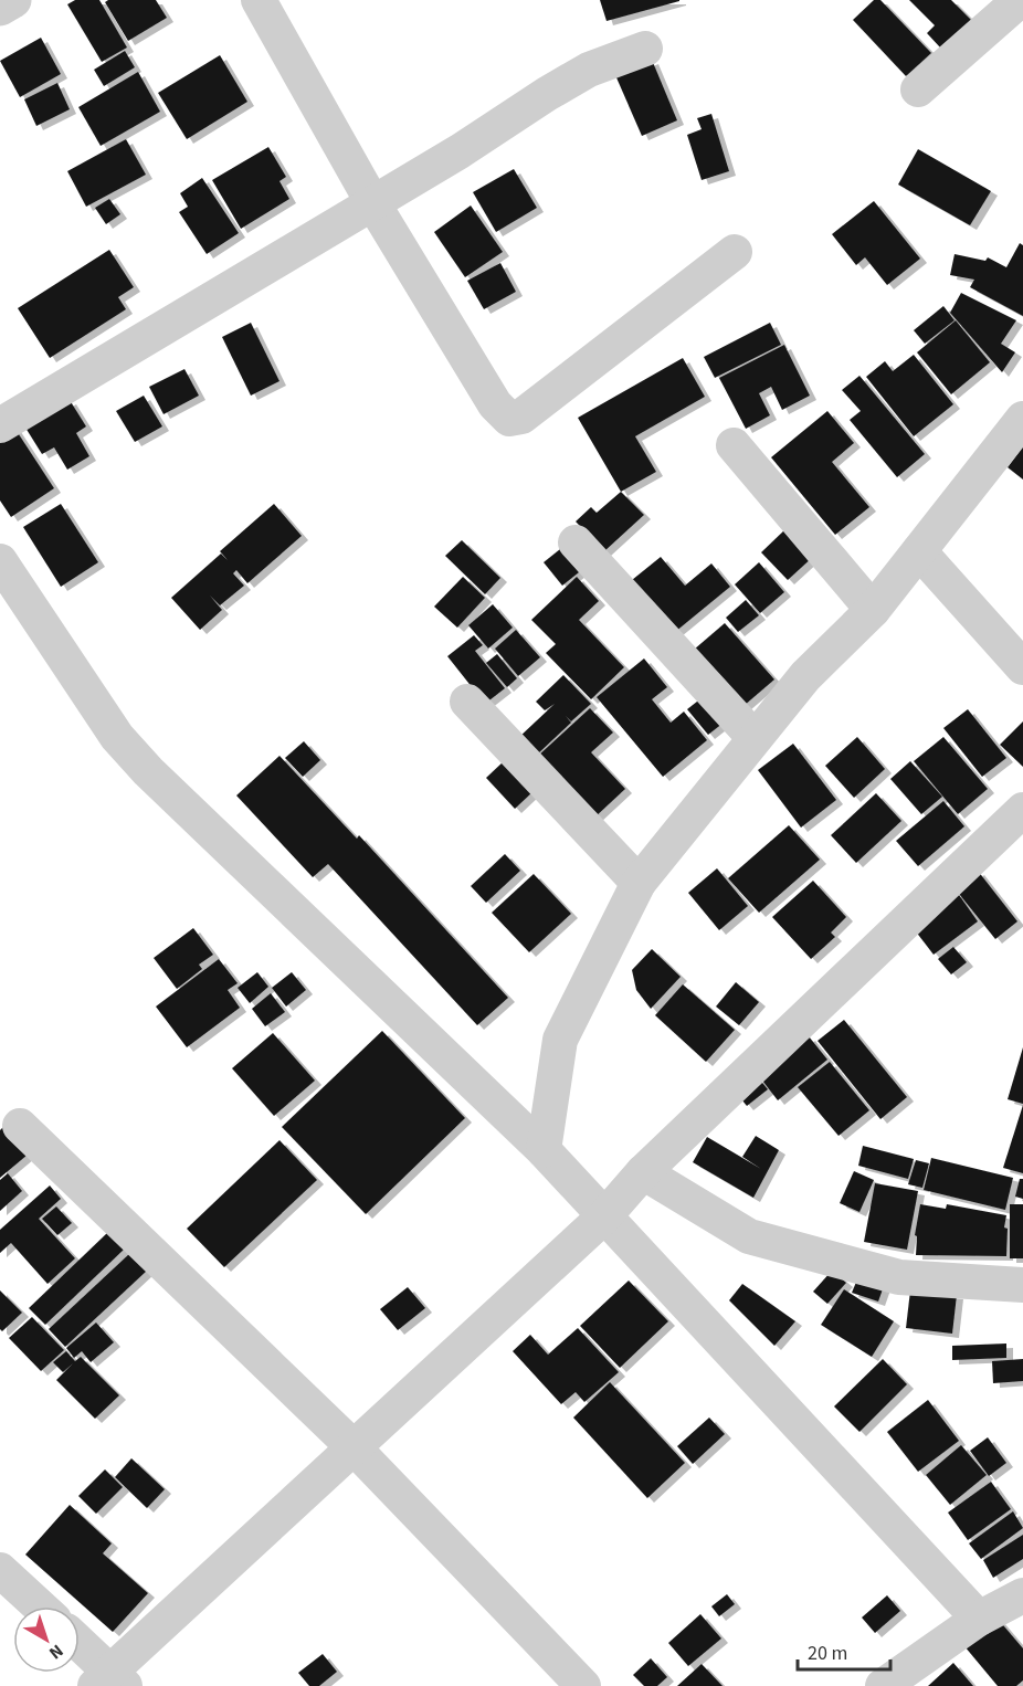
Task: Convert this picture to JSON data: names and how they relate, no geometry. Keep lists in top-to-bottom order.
{
  "scale_bar": "20 m",
  "north": "bottom right"
}
